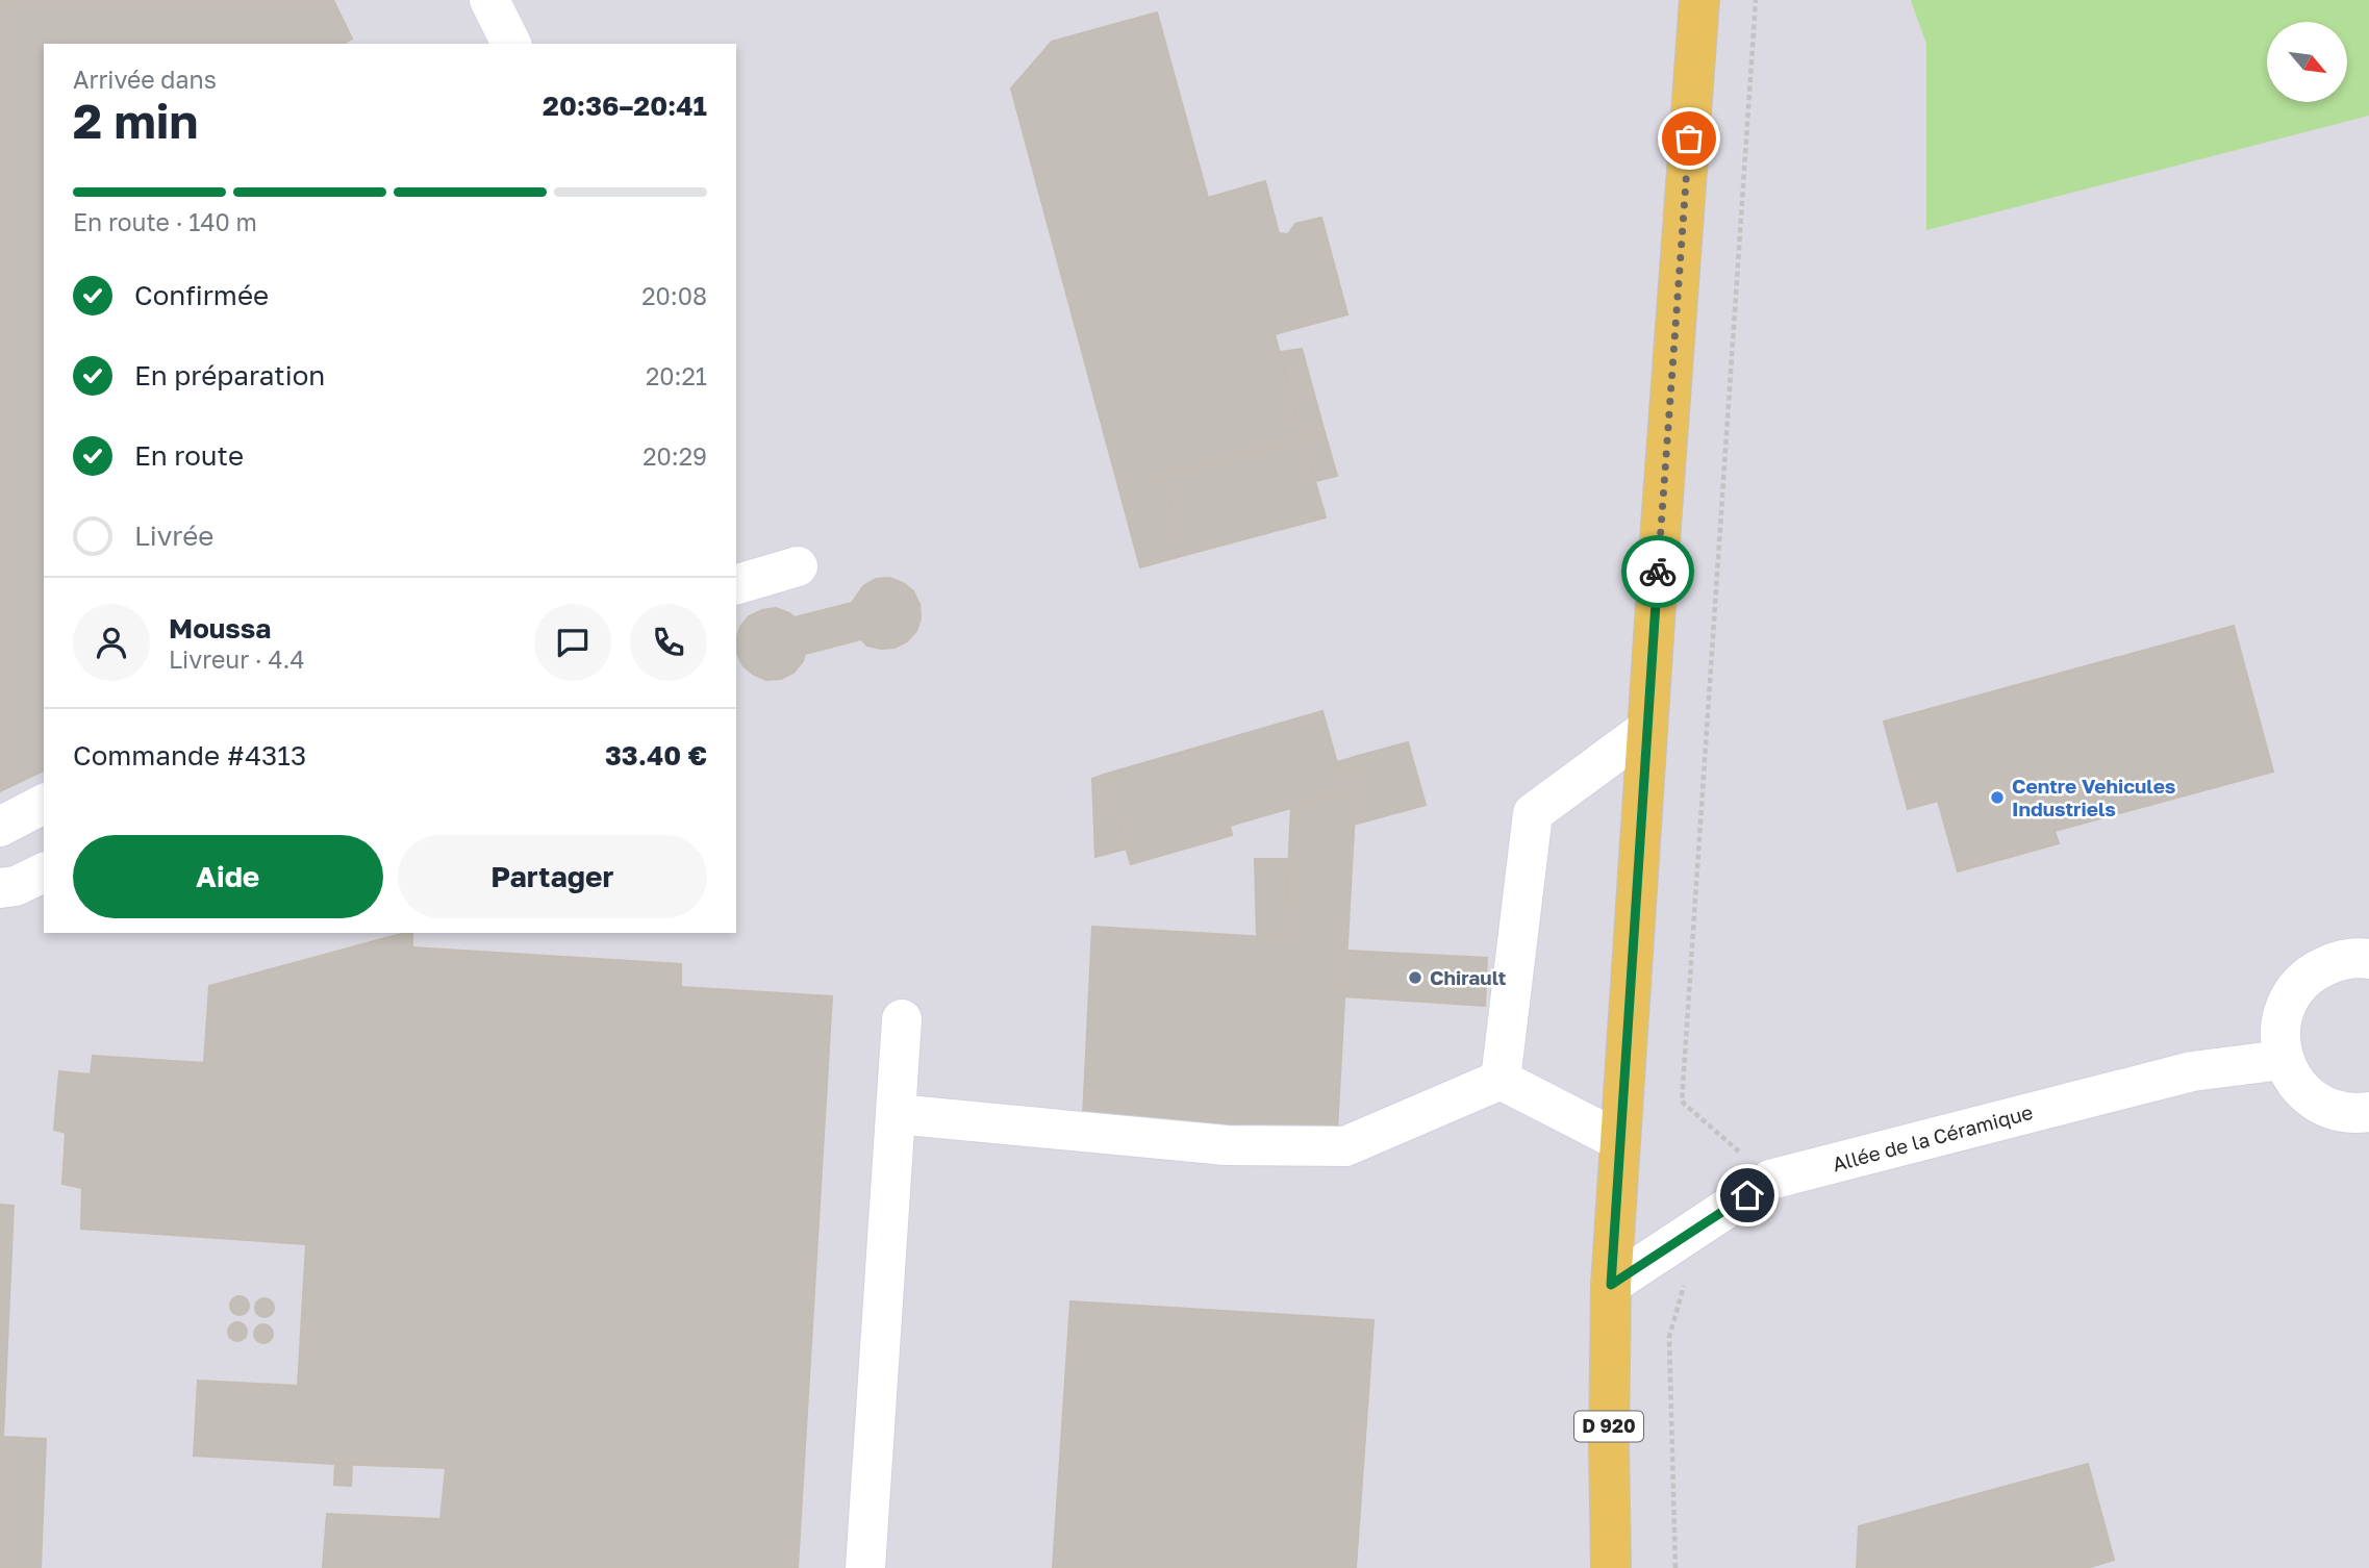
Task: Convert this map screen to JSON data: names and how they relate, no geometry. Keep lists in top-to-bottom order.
{
  "streets": {
    "main road": ["D 920"],
    "street": ["Allée de la Céramique"]
  },
  "crossings": [
    ["Allée de la Céramique", "D 920"]
  ],
  "places": ["Centre Vehicules Industriels", "Chirault"],
  "north": "bottom right",
  "page": {
    "heading": ["2 min", "Arrivée dans", "20:36–20:41"],
    "panel": [
      "Moussa",
      "Livreur · 4.4",
      "Commande #4313",
      "33.40 €"
    ],
    "bar": "En route · 140 m",
    "list": [
      ["Confirmée", "20:08"],
      ["En préparation", "20:21"],
      ["En route", "20:29"],
      "Livrée"
    ],
    "buttons": ["Aide", "Partager"]
  }
}
